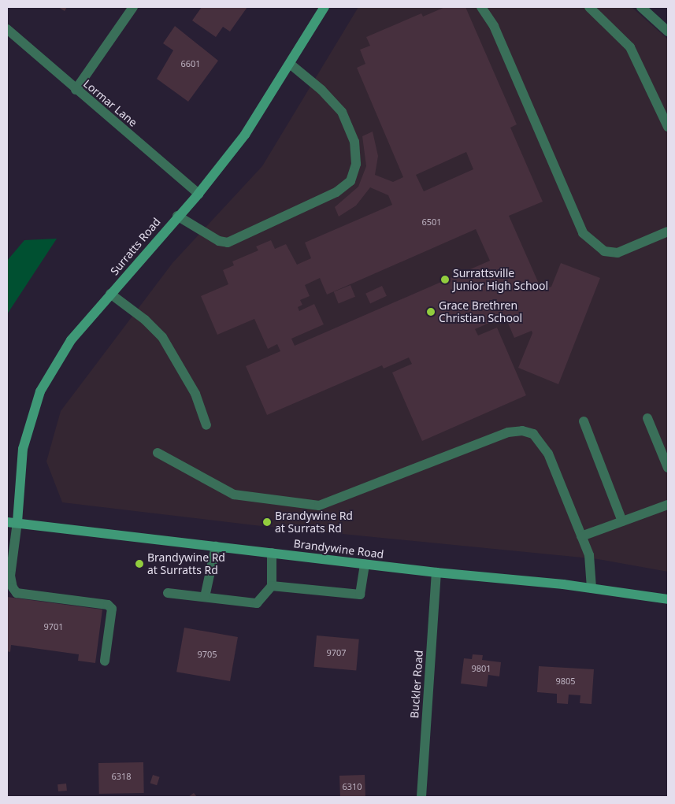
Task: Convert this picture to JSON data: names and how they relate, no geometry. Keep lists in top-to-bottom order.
{
  "streets": {
    "main road": ["Surratts Road", "Brandywine Road"],
    "street": ["Lormar Lane", "Buckler Road"]
  },
  "crossings": [
    ["Lormar Lane", "Surratts Road"],
    ["Surratts Road", "Brandywine Road"],
    ["Brandywine Road", "Buckler Road"]
  ],
  "places": [
    "Surrattsville Junior High School",
    "Grace Brethren Christian School",
    "Brandywine Rd at Surrats Rd",
    "Brandywine Rd at Surratts Rd"
  ],
  "house_numbers": [
    "6601",
    "6501",
    "9701",
    "9707",
    "9705",
    "9801",
    "9805",
    "6318",
    "6310"
  ]
}
